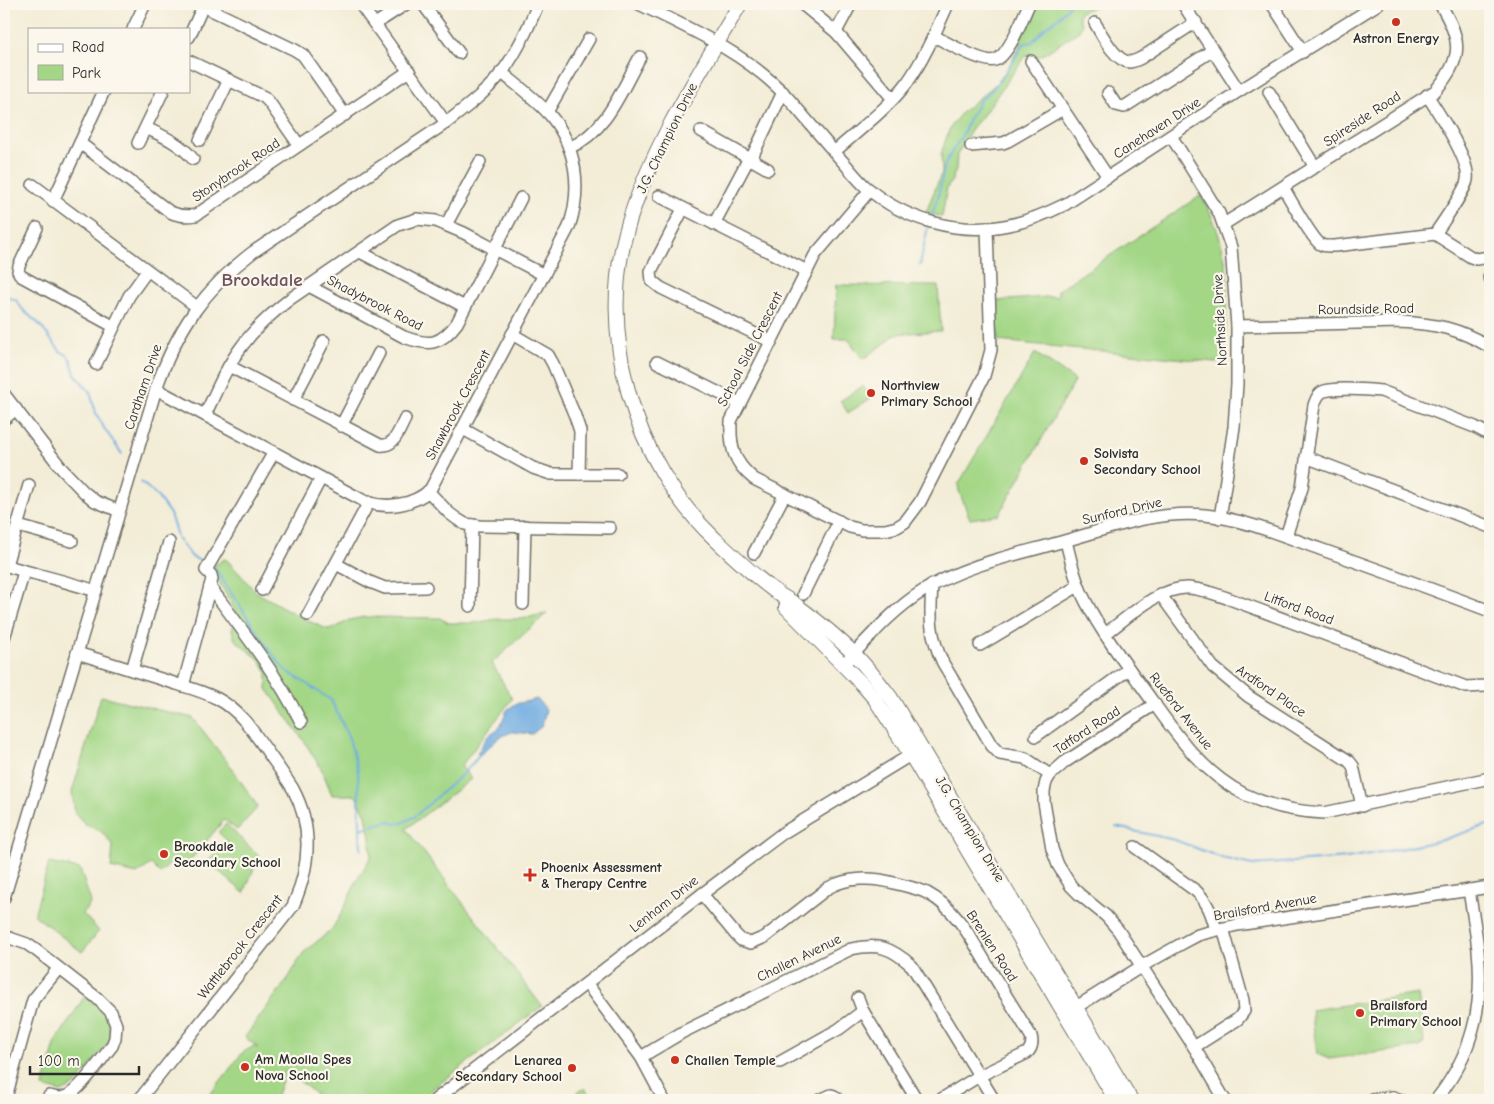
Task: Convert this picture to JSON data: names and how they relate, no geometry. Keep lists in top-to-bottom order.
{
  "streets": {
    "main road": ["J.G. Champion Drive"],
    "street": [
      "Spireside Road",
      "Canehaven Drive",
      "Stonybrook Road",
      "Shadybrook Road",
      "Roundside Road",
      "Northside Drive",
      "School Side Crescent",
      "Cardham Drive",
      "Shawbrook Crescent",
      "Sunford Drive",
      "Litford Road",
      "Ardford Place",
      "Rueford Avenue",
      "Tatford Road",
      "Lenham Drive",
      "Brailsford Avenue",
      "Brenlen Road",
      "Wattlebrook Crescent",
      "Challen Avenue"
    ]
  },
  "crossings": [
    ["Spireside Road", "Northside Drive"],
    ["Canehaven Drive", "Northside Drive"],
    ["Canehaven Drive", "School Side Crescent"],
    ["J.G. Champion Drive", "Sunford Drive"],
    ["J.G. Champion Drive", "Lenham Drive"],
    ["J.G. Champion Drive", "Brailsford Avenue"],
    ["Roundside Road", "Northside Drive"],
    ["Northside Drive", "Sunford Drive"],
    ["Cardham Drive", "Shawbrook Crescent"],
    ["Cardham Drive", "Wattlebrook Crescent"],
    ["Sunford Drive", "Rueford Avenue"],
    ["Litford Road", "Ardford Place"],
    ["Litford Road", "Rueford Avenue"],
    ["Ardford Place", "Rueford Avenue"],
    ["Rueford Avenue", "Tatford Road"],
    ["Tatford Road", "Brailsford Avenue"],
    ["Lenham Drive", "Brenlen Road"],
    ["Brenlen Road", "Challen Avenue"]
  ],
  "districts": ["Brookdale"],
  "places": {
    "other": [
      "Astron Energy",
      "Northview Primary School",
      "Solvista Secondary School",
      "Brookdale Secondary School",
      "Brailsford Primary School",
      "Challen Temple",
      "Am Moolla Spes Nova School",
      "Lenarea Secondary School"
    ],
    "health": ["Phoenix Assessment & Therapy Centre"]
  },
  "legend": ["Road", "Park"],
  "scale_bar": "100 m"
}
